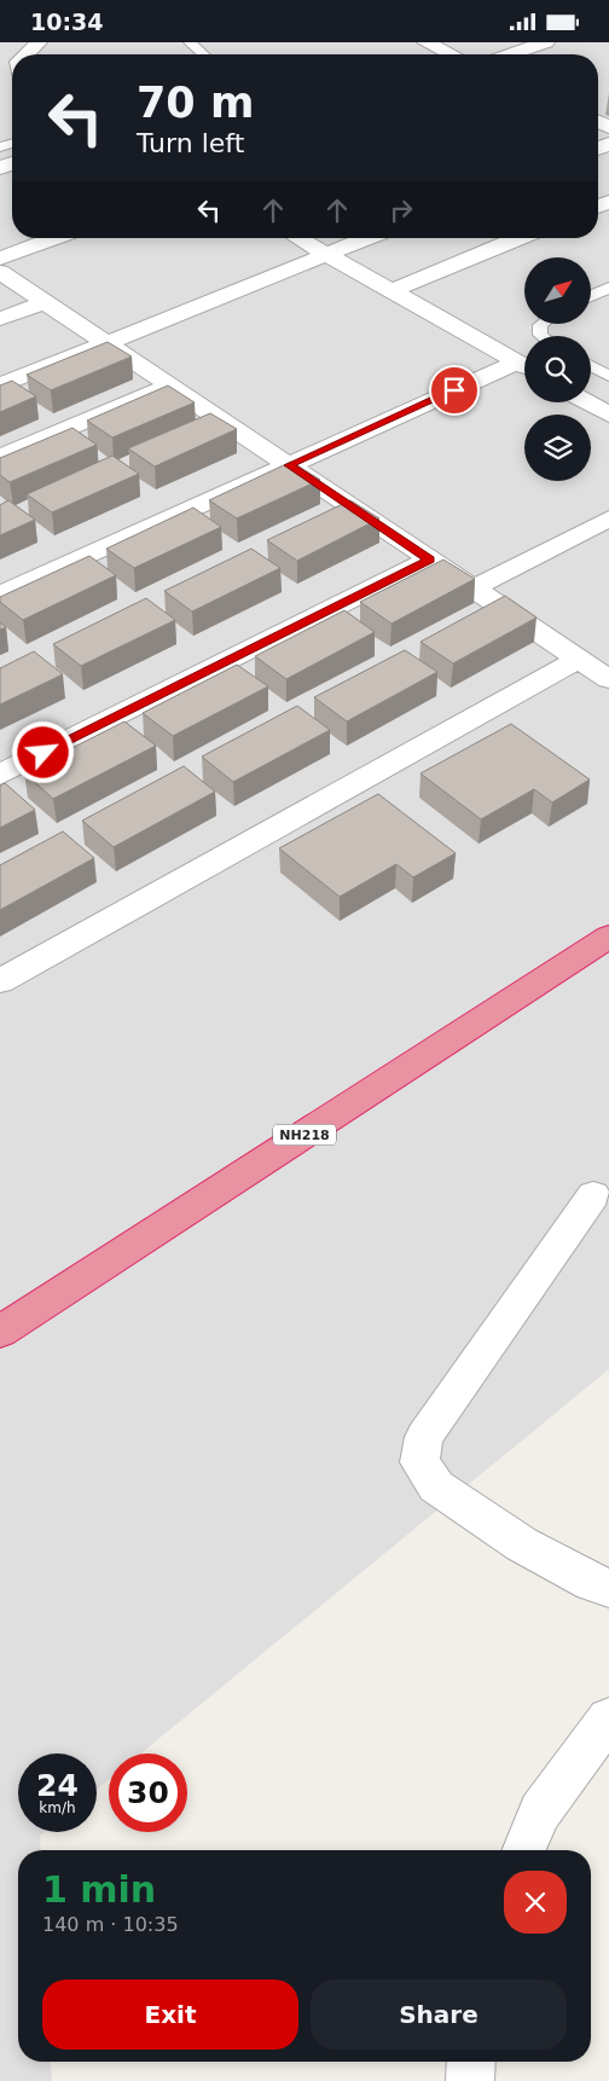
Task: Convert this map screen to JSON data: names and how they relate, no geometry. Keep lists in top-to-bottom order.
{
  "streets": {
    "highway": ["NH218"]
  },
  "north": "top right",
  "page": {
    "status": "10:34",
    "turn": ["70 m", "Turn left"],
    "speed": "24 km/h",
    "limit": "30",
    "heading": ["1 min", "140 m · 10:35"],
    "buttons": ["Exit", "Share"]
  }
}
